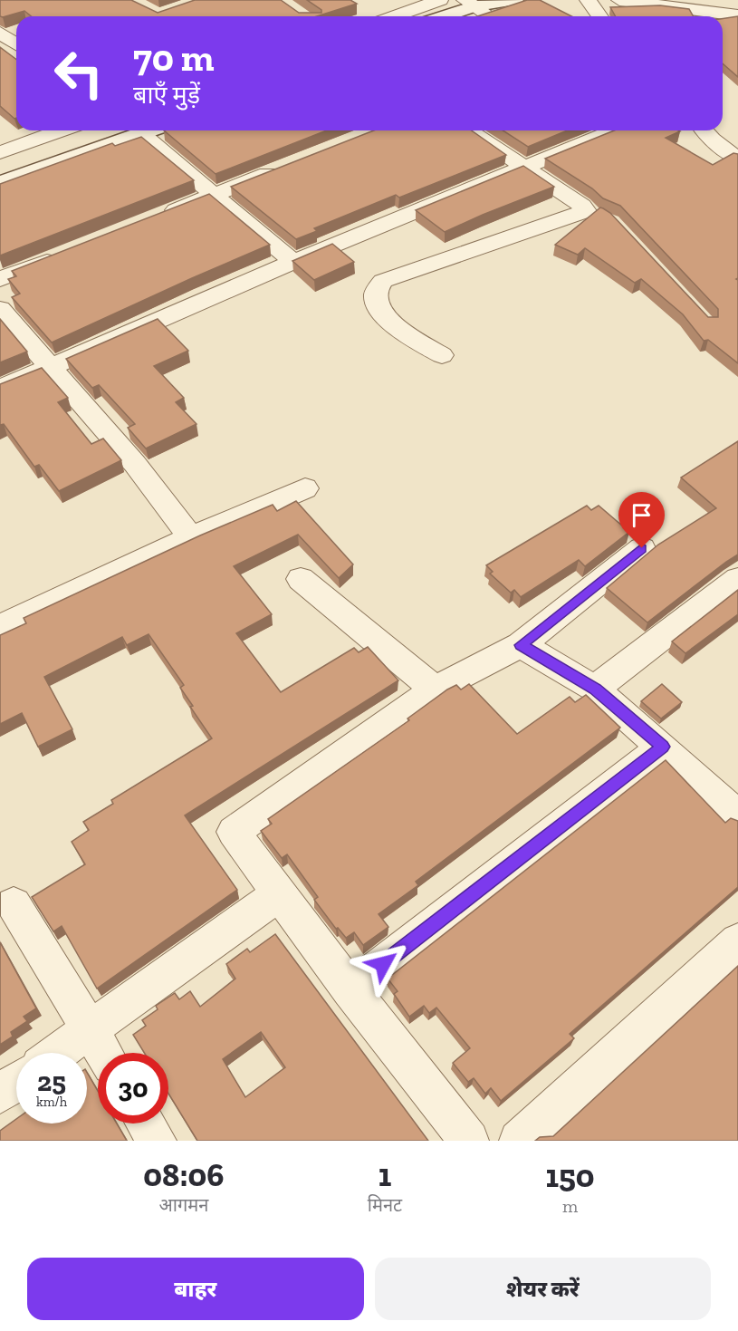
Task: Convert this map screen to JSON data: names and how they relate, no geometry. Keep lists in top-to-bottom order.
{
  "page": {
    "turn": ["70 m", "बाएँ मुड़ें"],
    "speed": "25 km/h",
    "limit": "30",
    "eta": [
      "08:06",
      "आगमन",
      "1",
      "मिनट",
      "150",
      "m"
    ],
    "buttons": ["बाहर", "शेयर करें"]
  }
}
